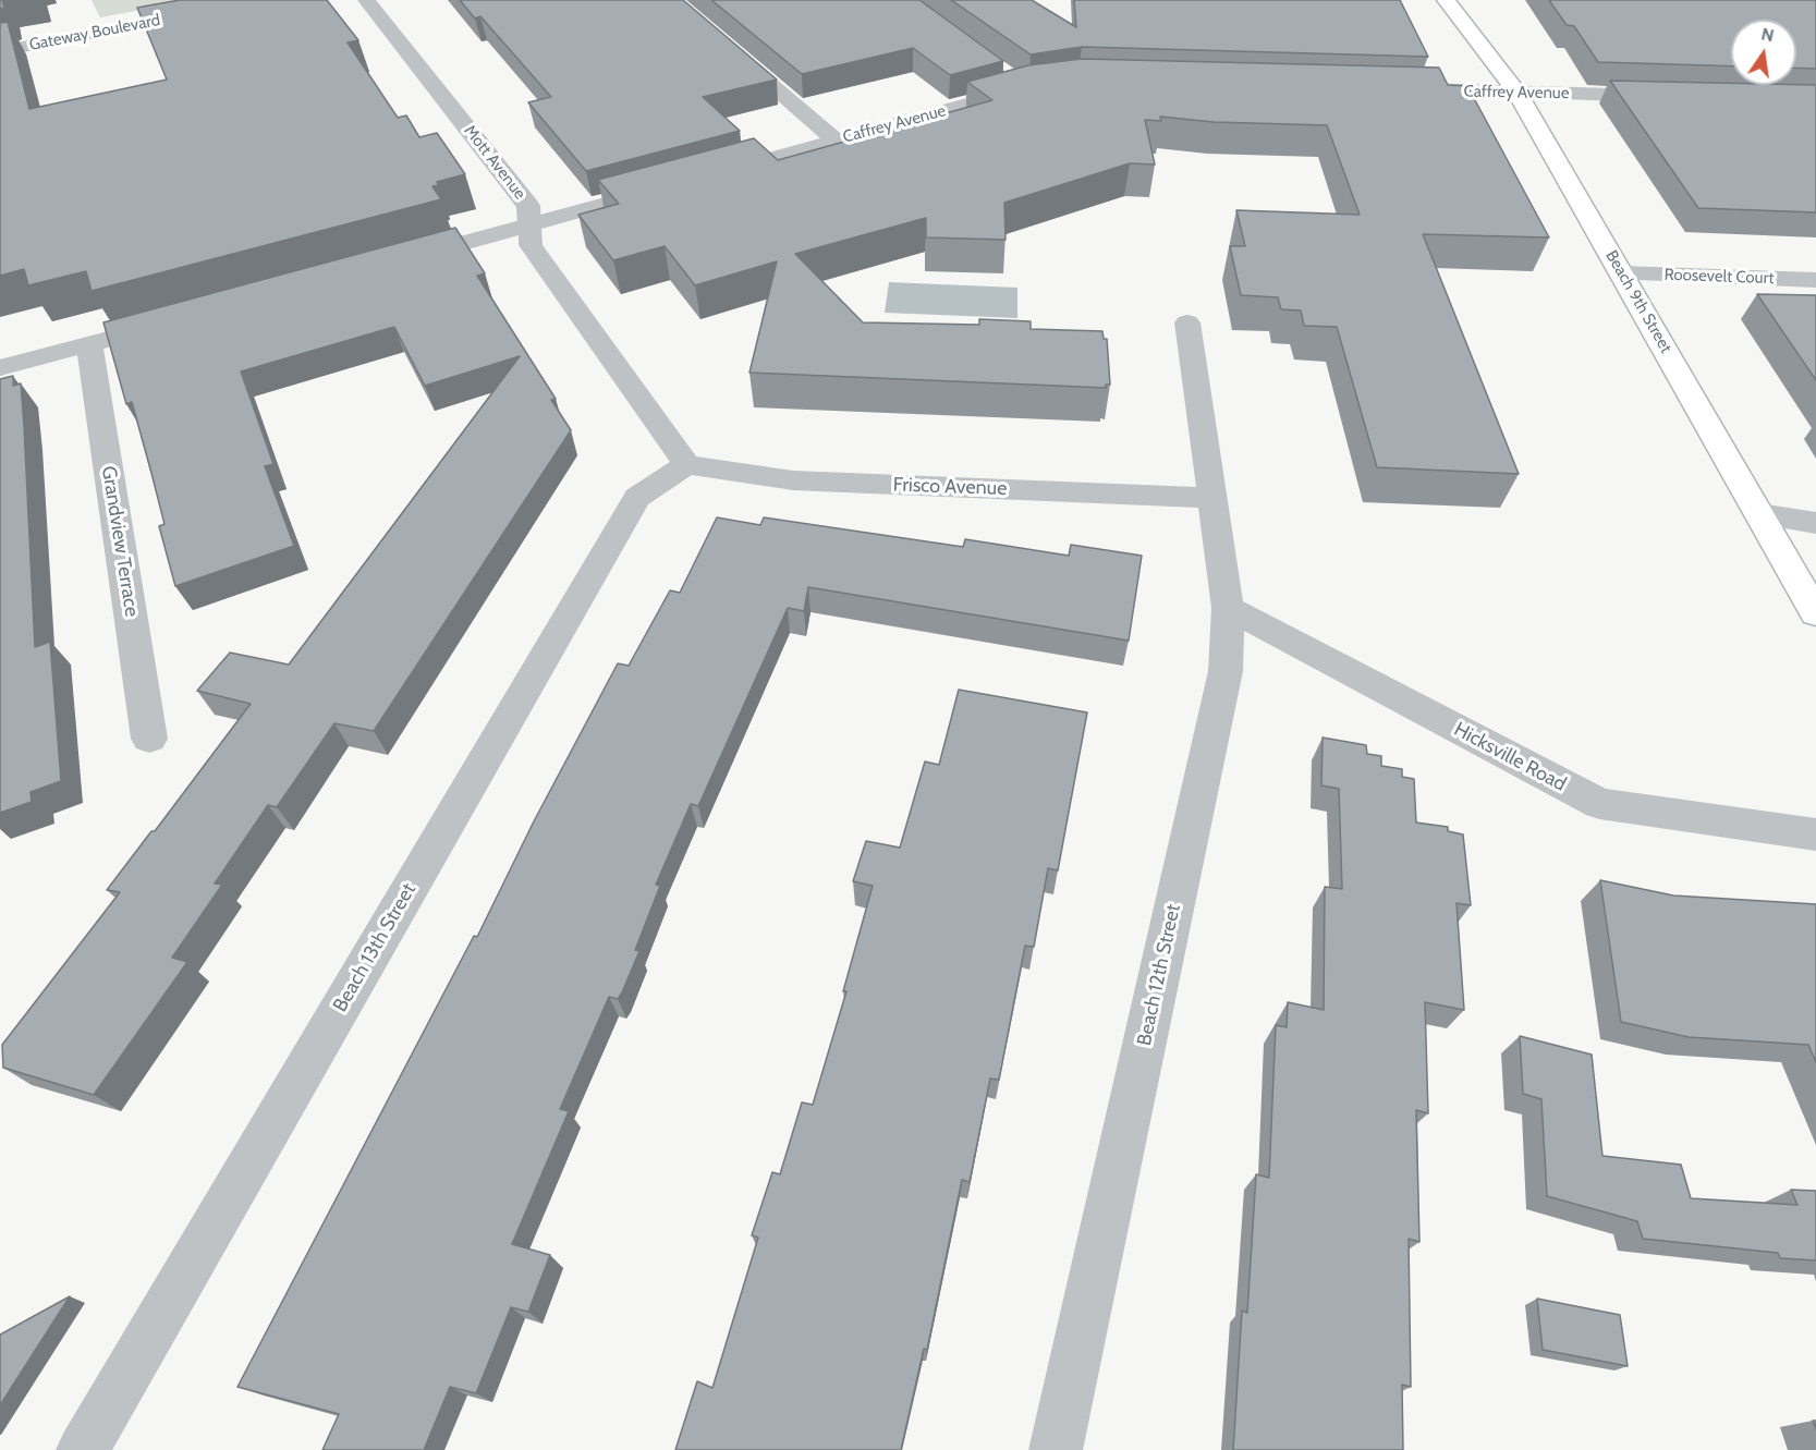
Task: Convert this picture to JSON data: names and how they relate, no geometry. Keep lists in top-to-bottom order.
{
  "streets": {
    "main road": ["Beach 9th Street"],
    "street": [
      "Gateway Boulevard",
      "Caffrey Avenue",
      "Mott Avenue",
      "Roosevelt Court",
      "Frisco Avenue",
      "Grandview Terrace",
      "Hicksville Road",
      "Beach 13th Street",
      "Beach 12th Street"
    ]
  },
  "crossings": [
    ["Caffrey Avenue", "Beach 9th Street"],
    ["Mott Avenue", "Frisco Avenue"],
    ["Mott Avenue", "Beach 13th Street"],
    ["Roosevelt Court", "Beach 9th Street"],
    ["Frisco Avenue", "Beach 13th Street"],
    ["Frisco Avenue", "Beach 12th Street"],
    ["Hicksville Road", "Beach 12th Street"]
  ],
  "north": "top"
}
